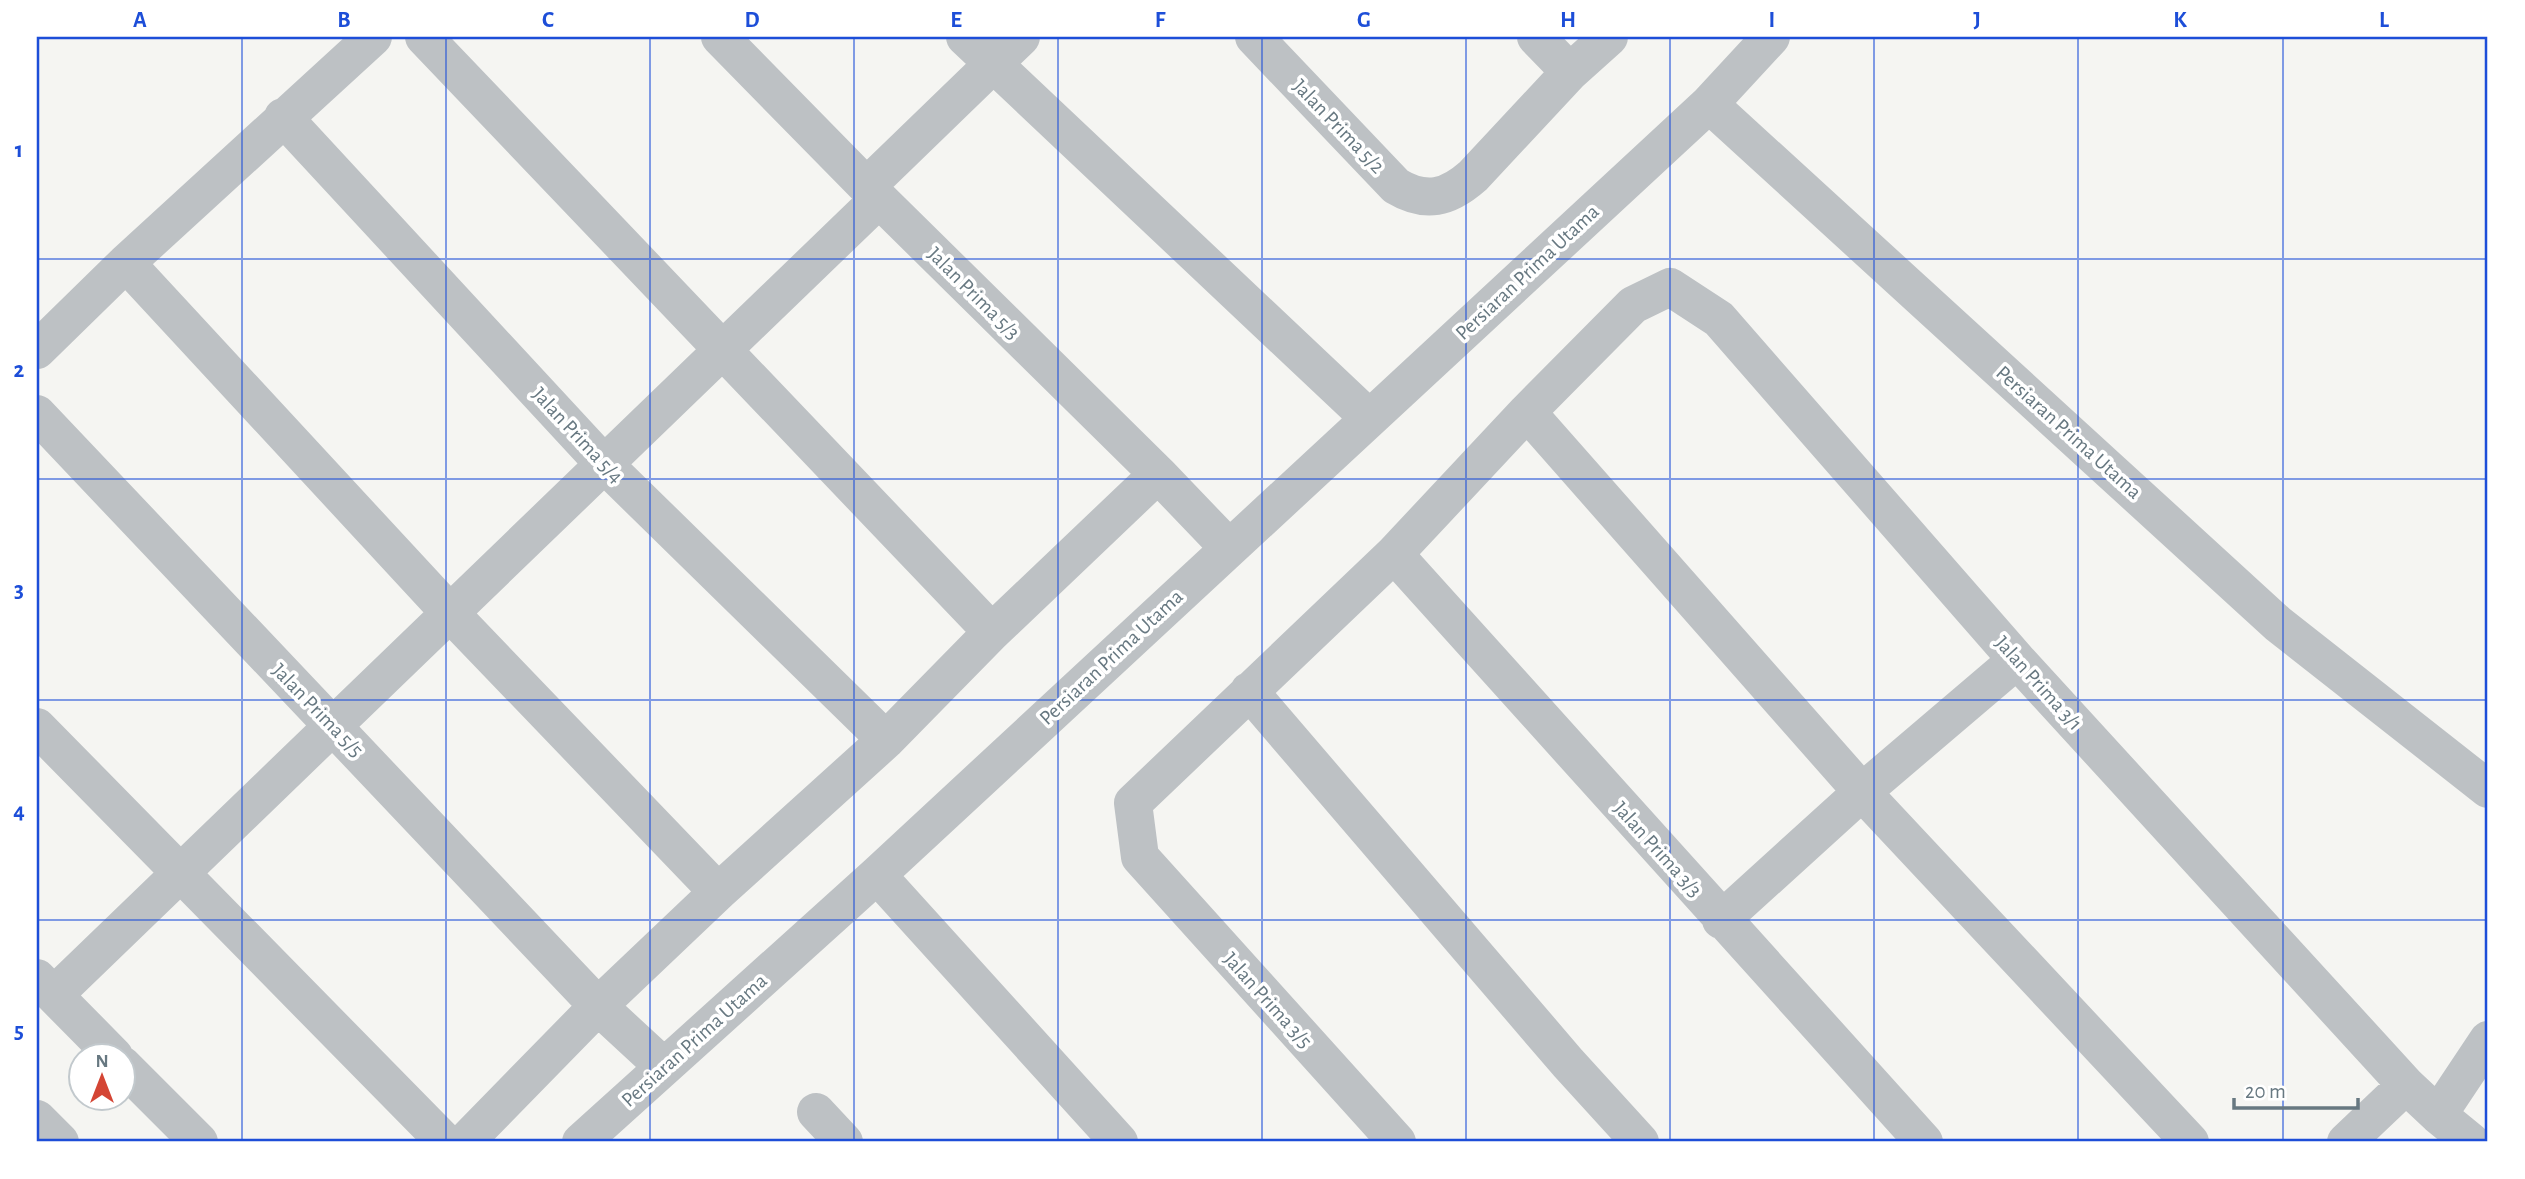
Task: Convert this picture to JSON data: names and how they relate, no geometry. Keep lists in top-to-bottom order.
{
  "streets": {
    "street": [
      "Jalan Prima 5/2",
      "Persiaran Prima Utama",
      "Jalan Prima 5/3",
      "Jalan Prima 5/4",
      "Jalan Prima 3/1",
      "Jalan Prima 5/5",
      "Jalan Prima 3/3",
      "Jalan Prima 3/5"
    ]
  },
  "crossings": [
    ["Persiaran Prima Utama", "Jalan Prima 5/3"],
    ["Persiaran Prima Utama", "Jalan Prima 5/5"]
  ],
  "scale_bar": "20 m",
  "north": "top",
  "grid": {
    "columns": [
      "A",
      "B",
      "C",
      "D",
      "E",
      "F",
      "G",
      "H",
      "I",
      "J",
      "K",
      "L"
    ],
    "rows": [
      "1",
      "2",
      "3",
      "4",
      "5"
    ]
  }
}
